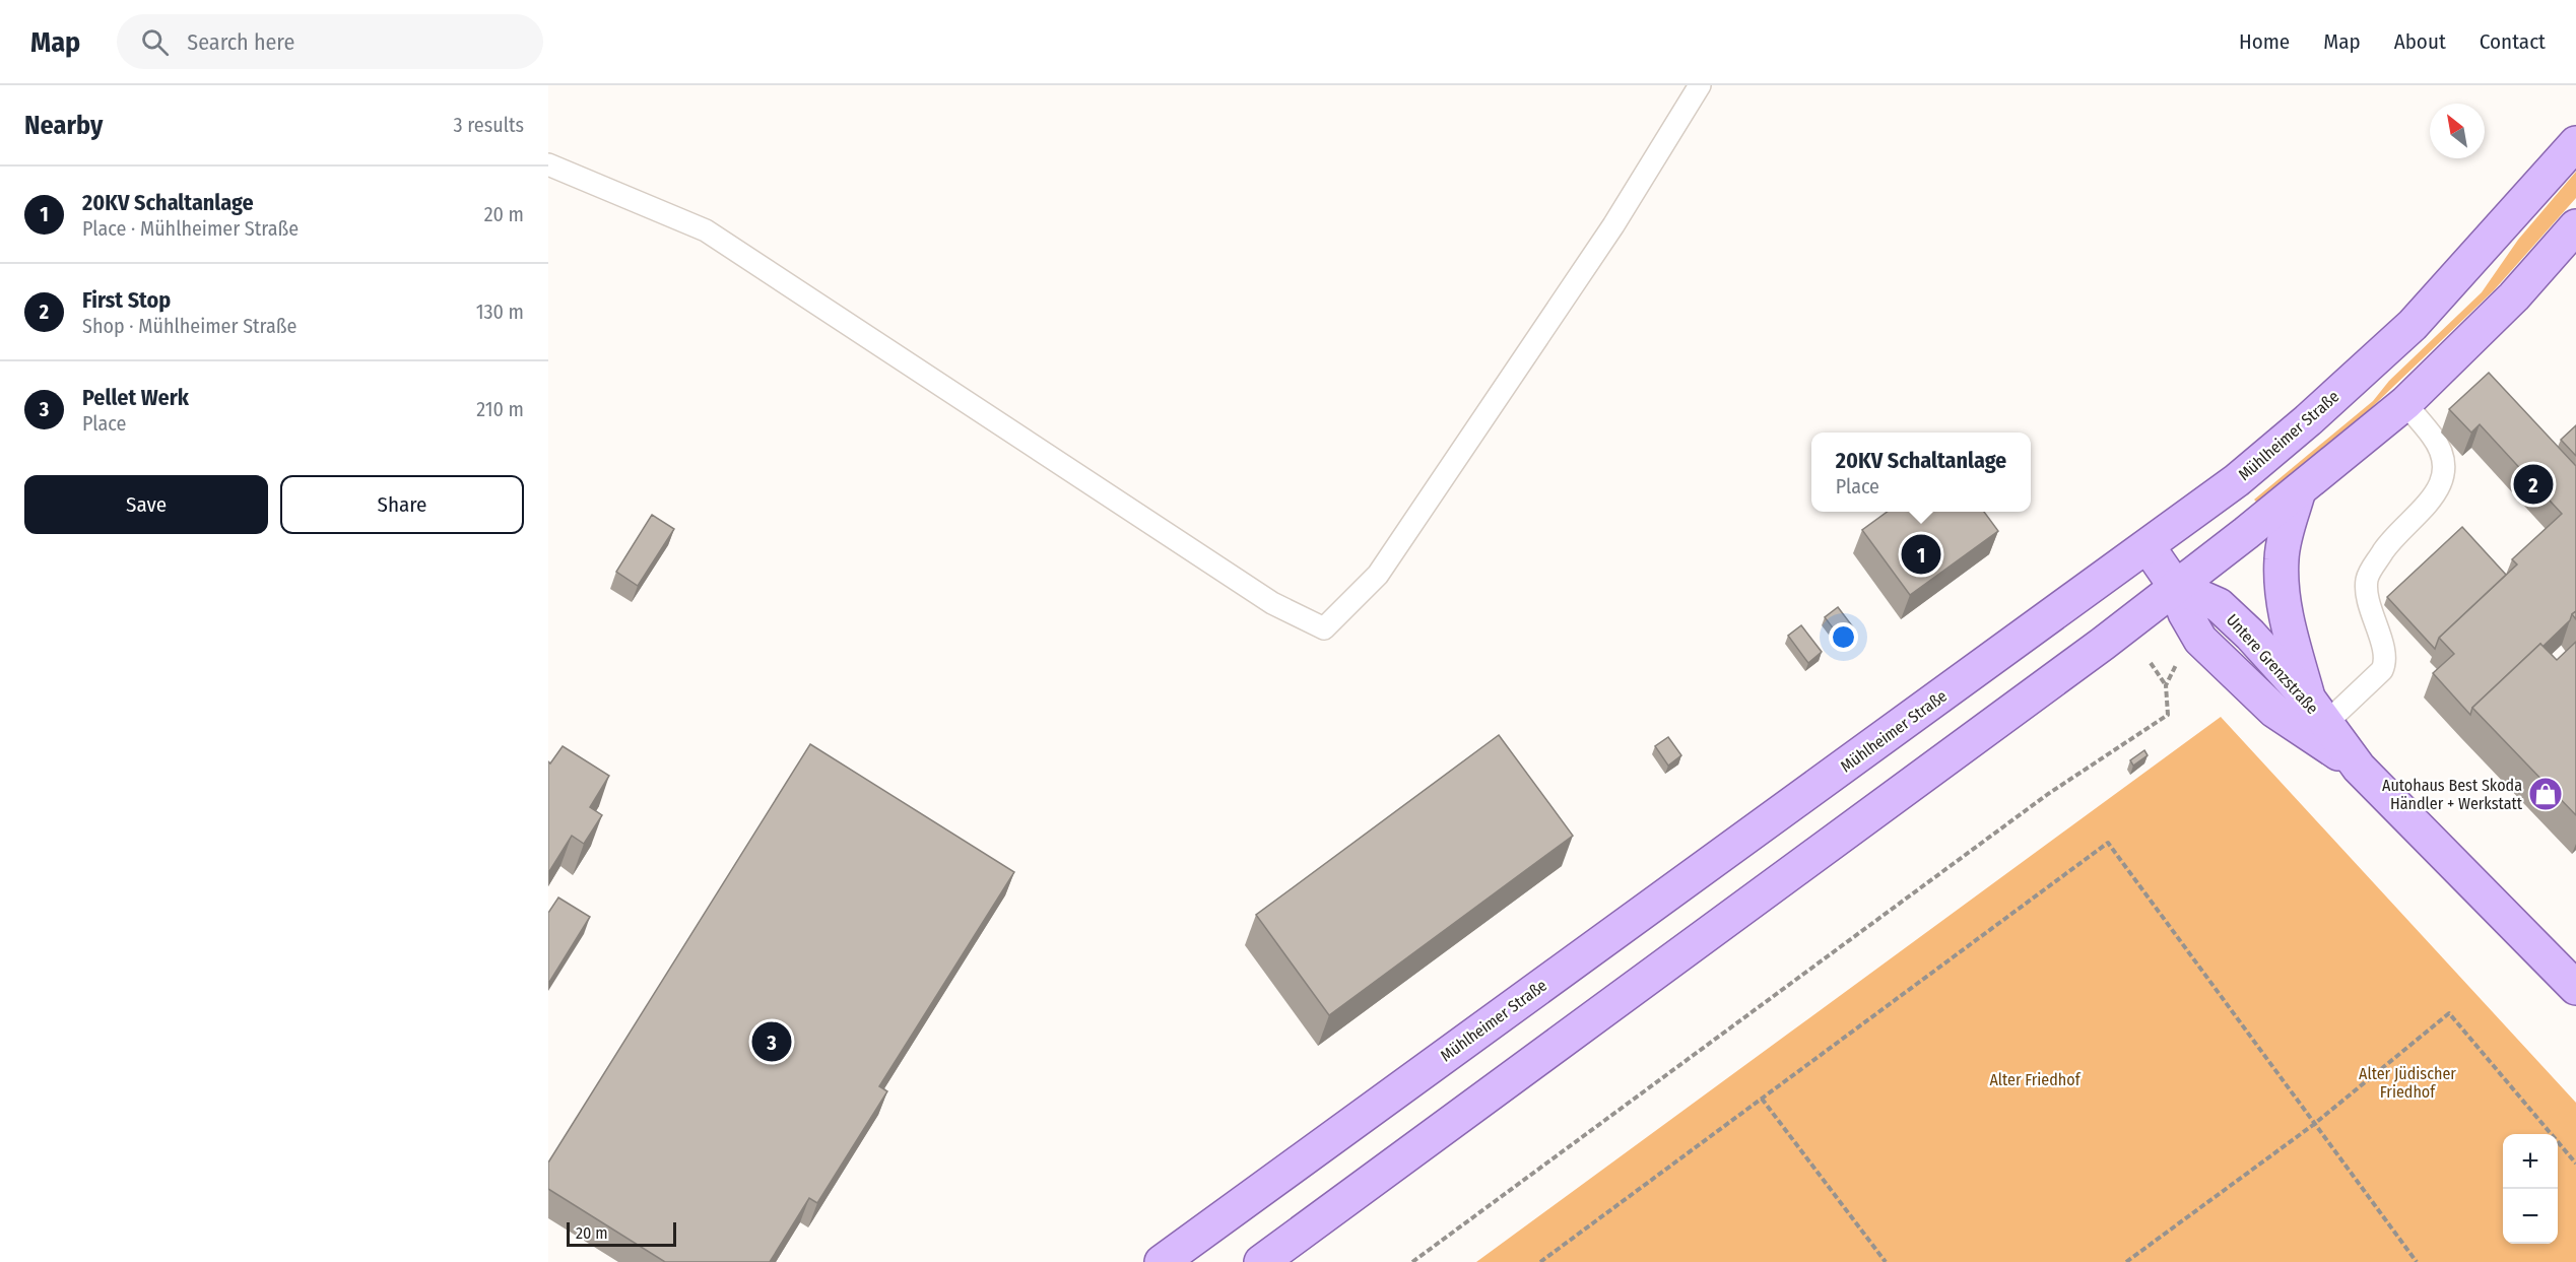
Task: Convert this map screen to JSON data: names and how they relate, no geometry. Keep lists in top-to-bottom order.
{
  "streets": {
    "main road": ["Mühlheimer Straße", "Untere Grenzstraße"]
  },
  "parks": ["Alter Jüdischer Friedhof", "Alter Friedhof"],
  "places": {
    "shop": ["Autohaus Best Skoda Händler + Werkstatt"]
  },
  "scale_bar": "20 m",
  "north": "top left",
  "page": {
    "header": "Map",
    "search": "Search here",
    "nav": [
      "Home",
      "Map",
      "About",
      "Contact"
    ],
    "heading": ["Nearby", "3 results"],
    "list": [
      {
        "mark": "1",
        "name": "20KV Schaltanlage",
        "note": "Place · Mühlheimer Straße",
        "value": "20 m"
      },
      {
        "mark": "2",
        "name": "First Stop",
        "note": "Shop · Mühlheimer Straße",
        "value": "130 m"
      },
      {
        "mark": "3",
        "name": "Pellet Werk",
        "note": "Place",
        "value": "210 m"
      }
    ],
    "popup": ["20KV Schaltanlage", "Place"],
    "buttons": ["Save", "Share"],
    "pins": ["2", "1", "3"],
    "map_buttons": ["+", "−"],
    "scale": "20 m"
  }
}
